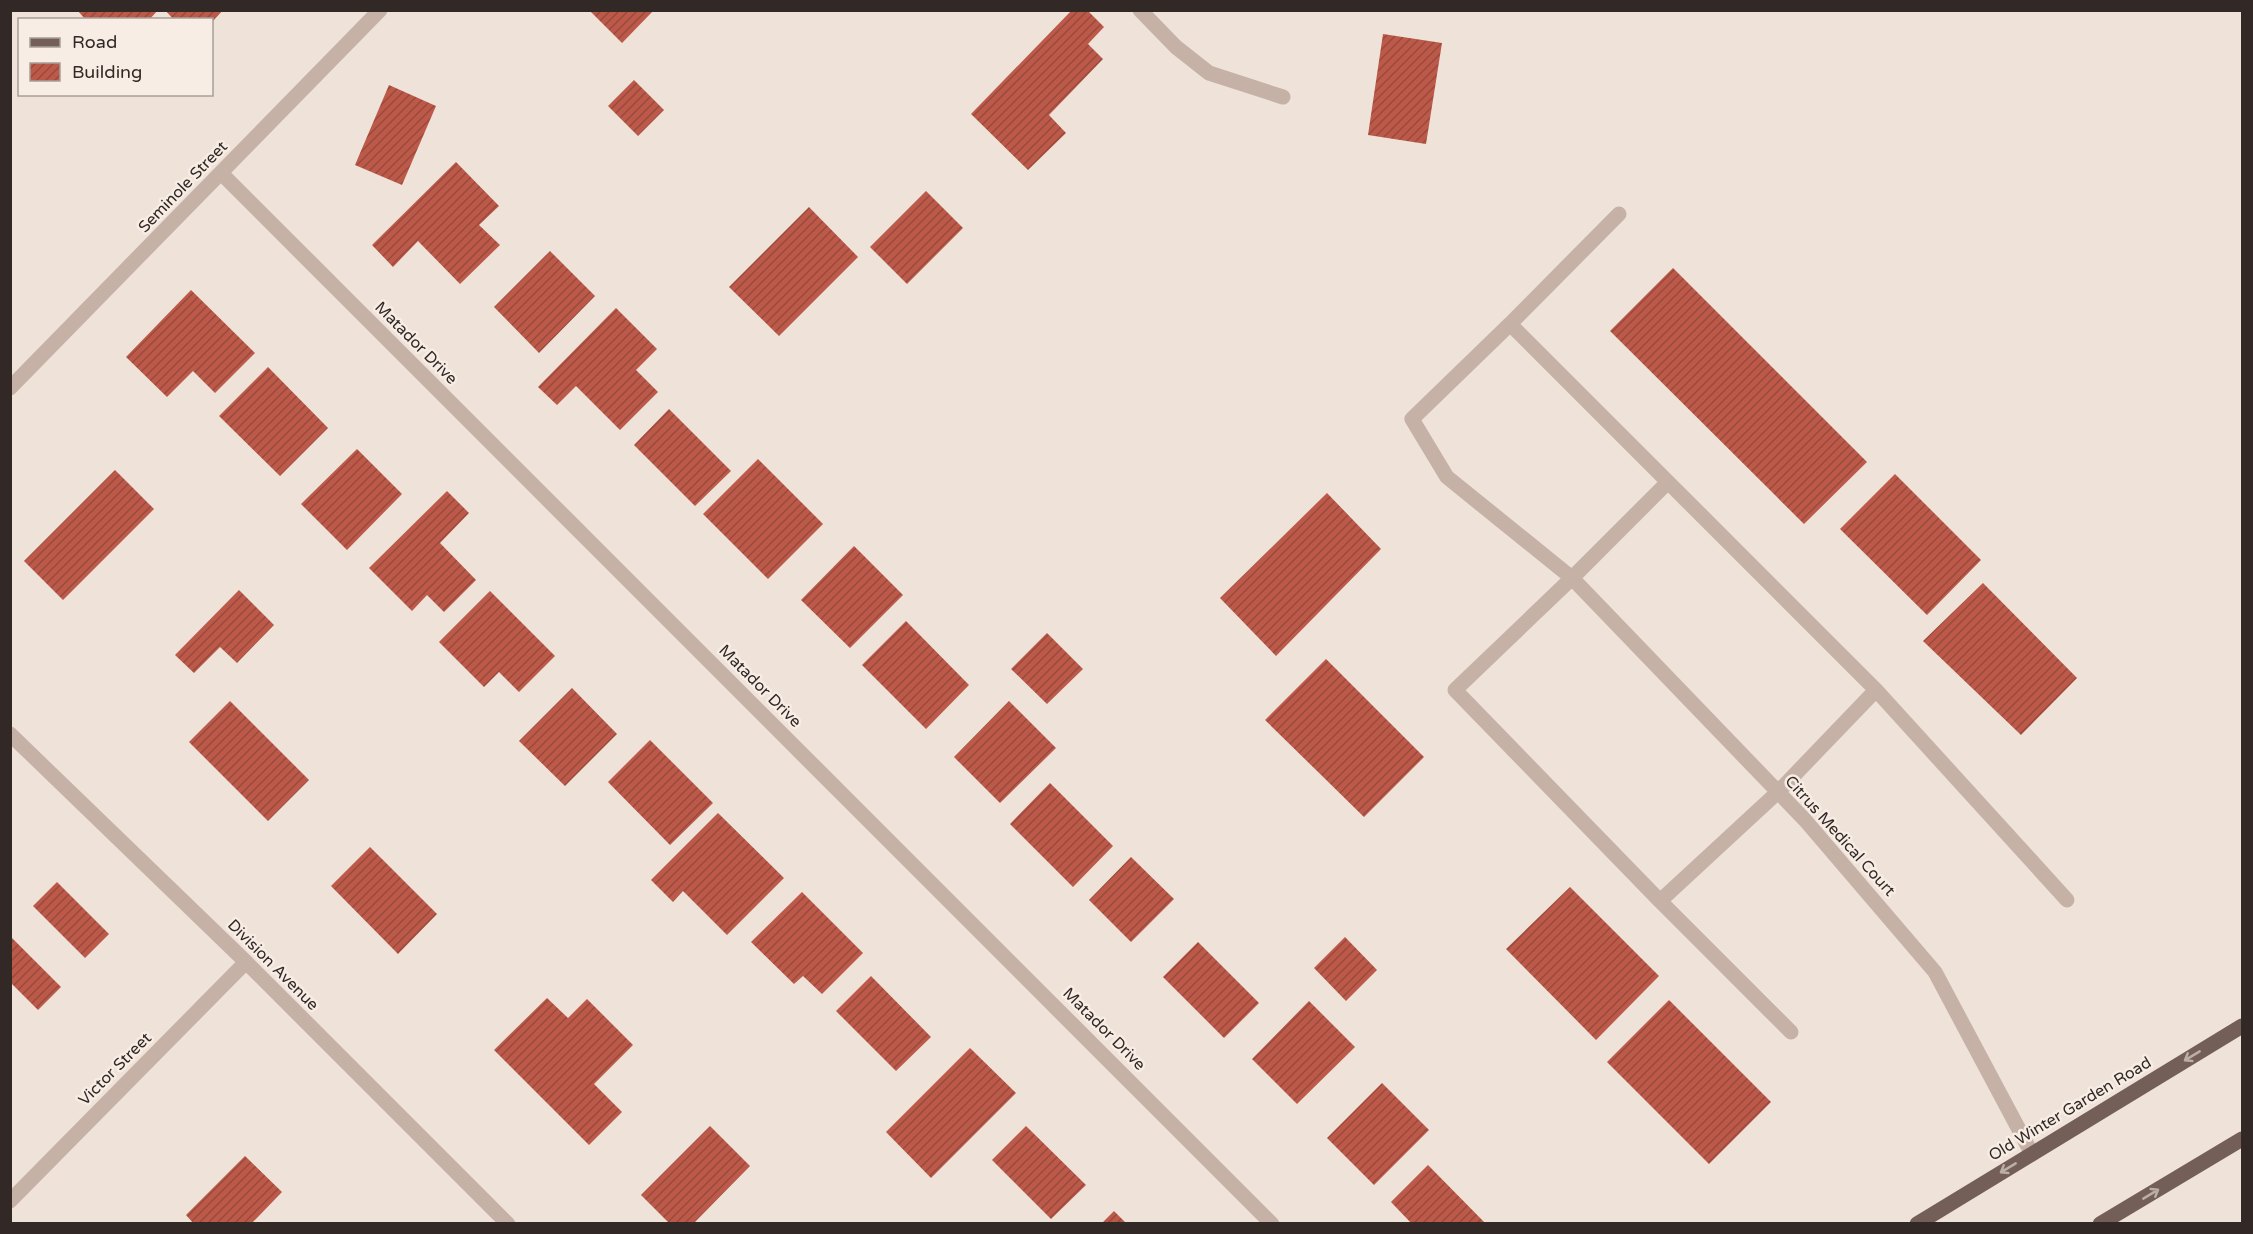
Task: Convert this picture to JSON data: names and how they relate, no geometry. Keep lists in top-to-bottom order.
{
  "streets": {
    "main road": ["Old Winter Garden Road"],
    "street": [
      "Seminole Street",
      "Matador Drive",
      "Citrus Medical Court",
      "Division Avenue",
      "Victor Street"
    ]
  },
  "crossings": [
    ["Seminole Street", "Matador Drive"],
    ["Citrus Medical Court", "Old Winter Garden Road"],
    ["Division Avenue", "Victor Street"]
  ],
  "legend": ["Road", "Building"]
}
